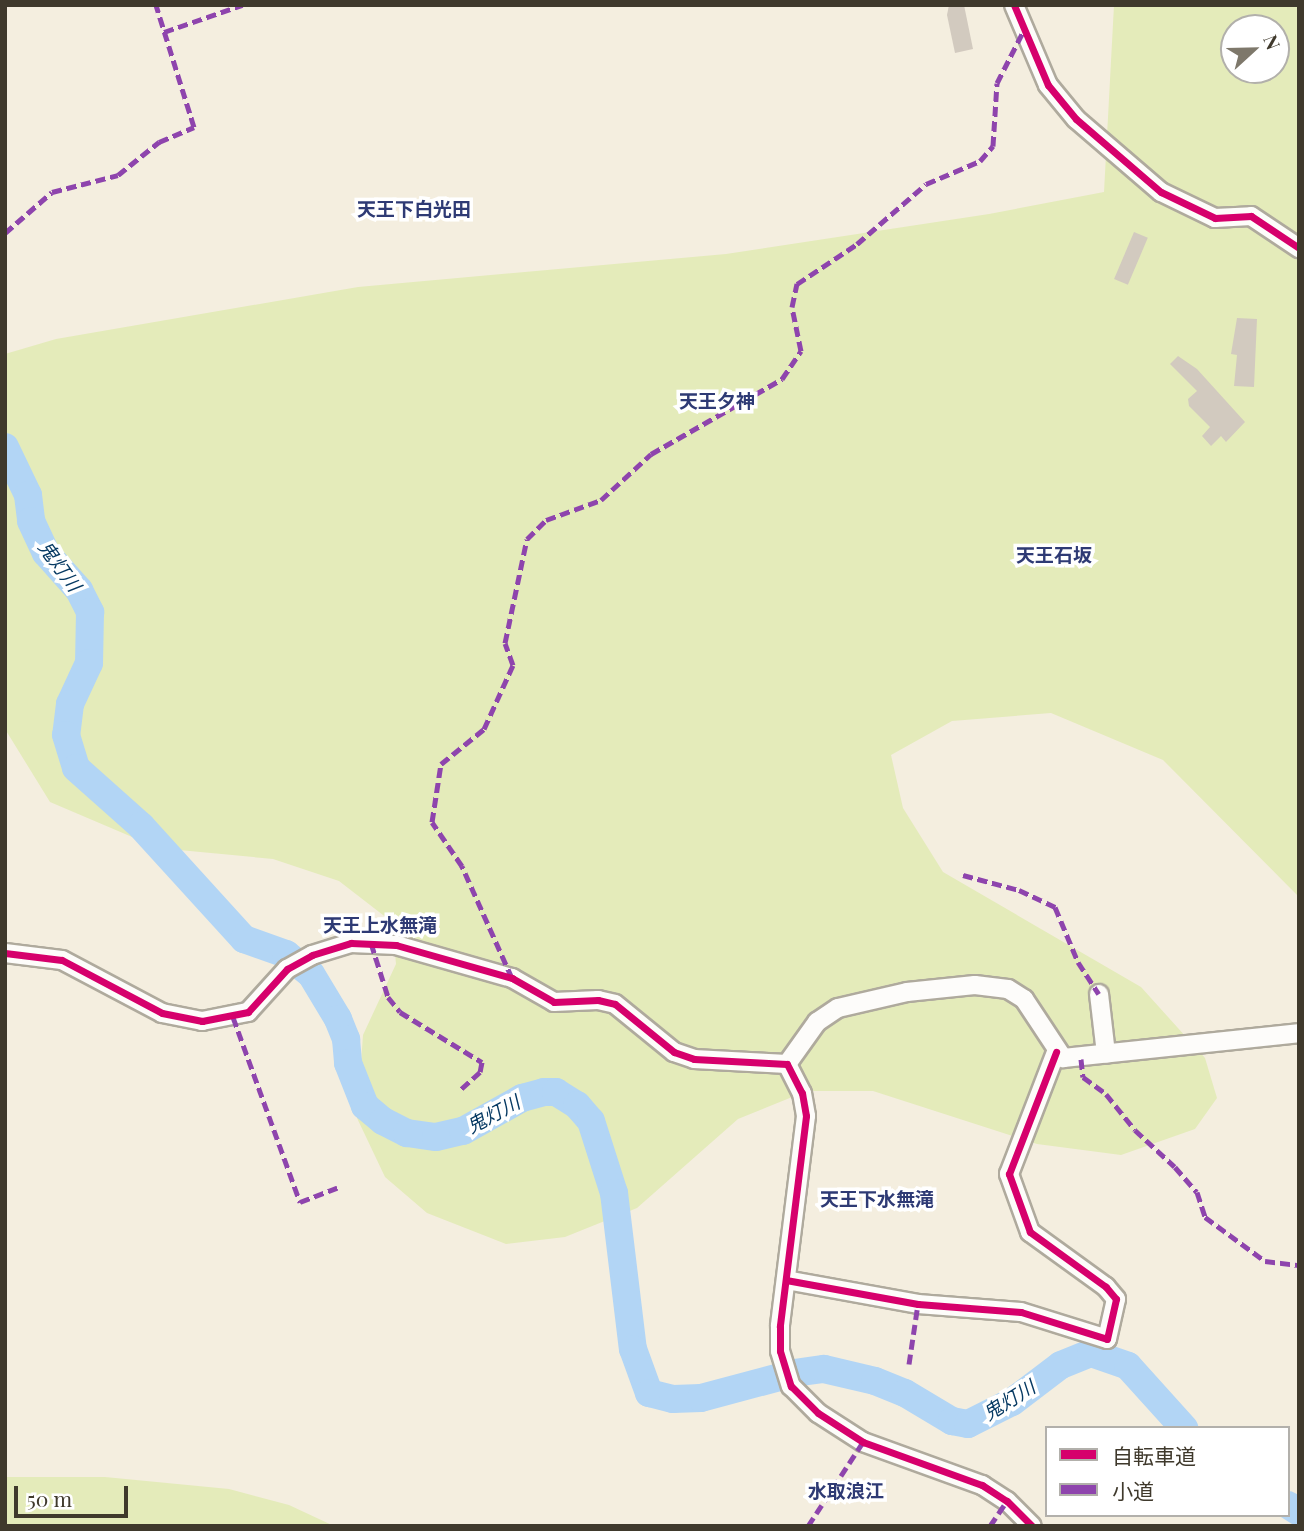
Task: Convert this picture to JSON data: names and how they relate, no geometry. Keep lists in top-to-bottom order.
{
  "districts": [
    "天王下白光田",
    "天王夕神",
    "天王石坂",
    "天王上水無滝",
    "天王下水無滝",
    "水取浪江"
  ],
  "water": ["鬼灯川"],
  "legend": ["自転車道", "小道"],
  "scale_bar": "50 m",
  "north": "right"
}
